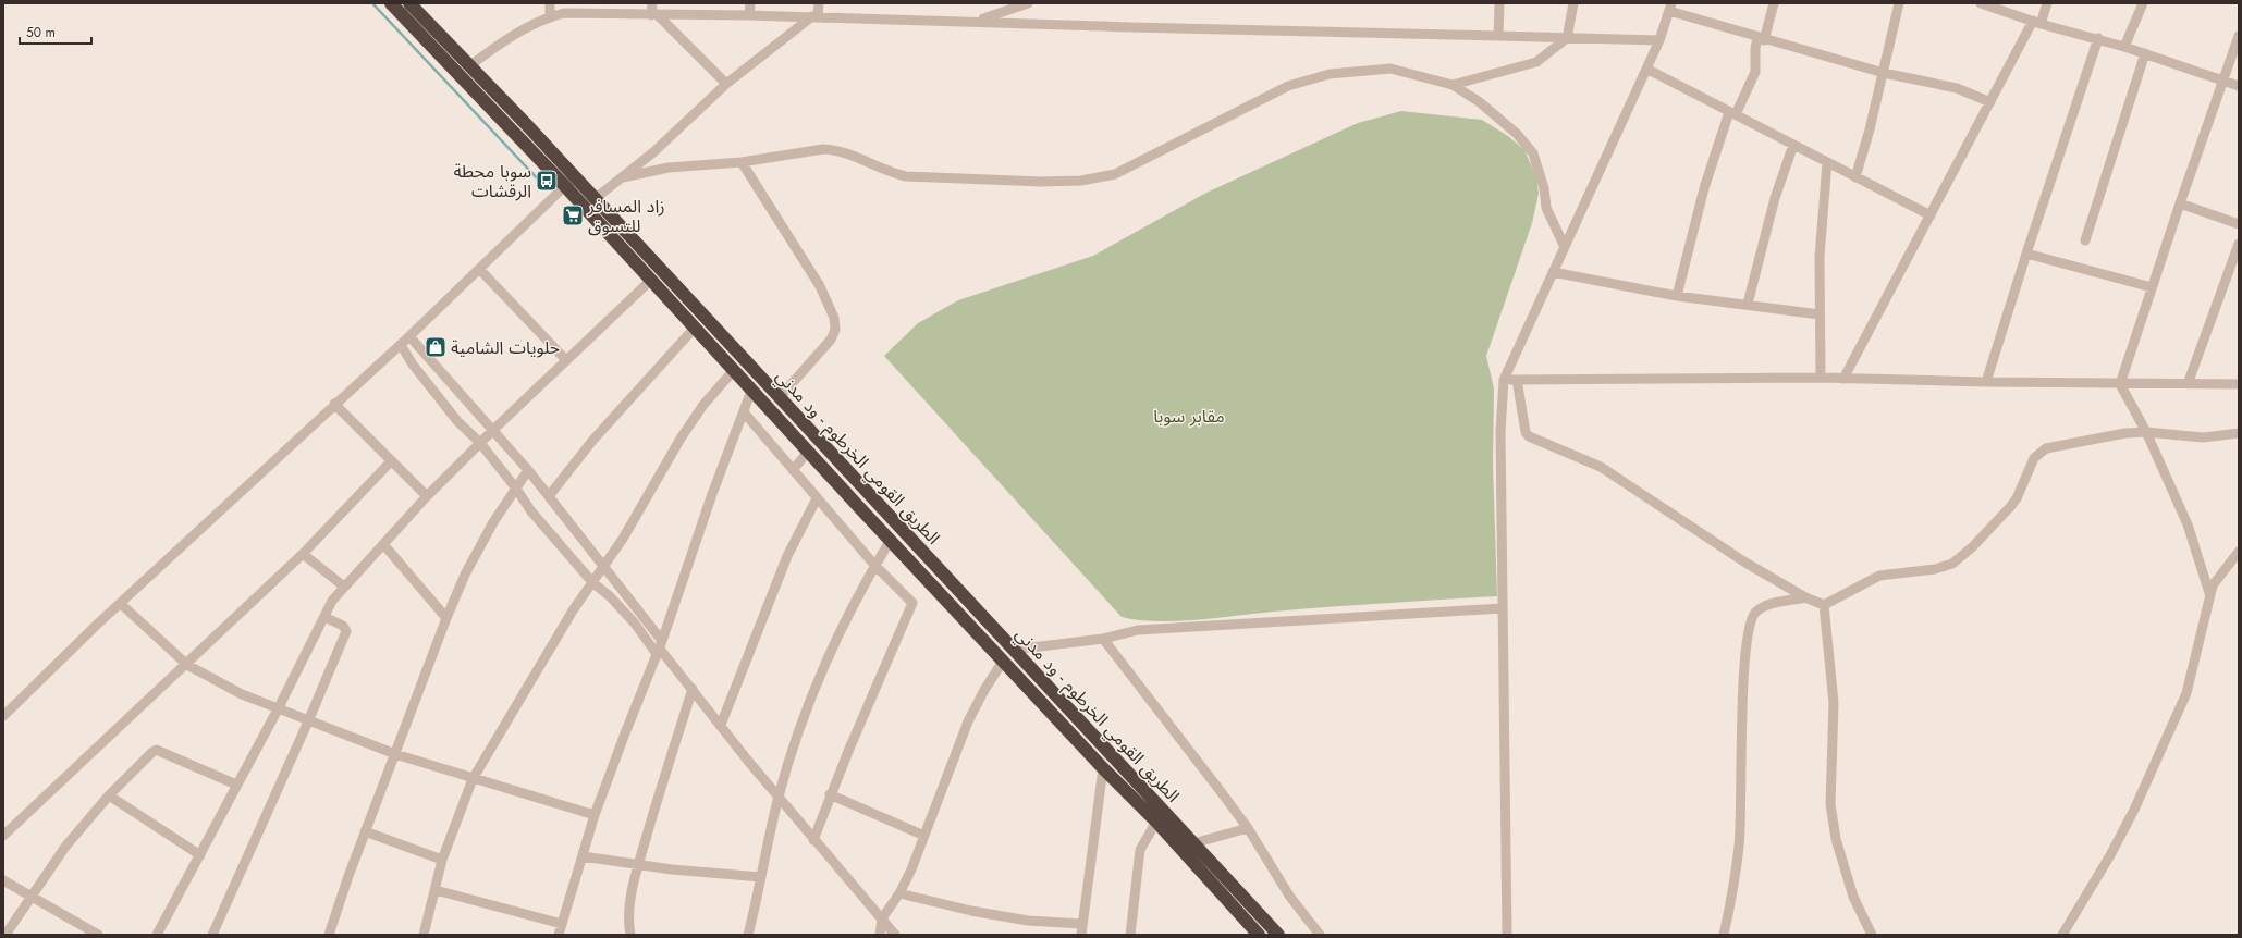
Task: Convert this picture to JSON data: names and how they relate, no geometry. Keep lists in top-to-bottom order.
{
  "streets": {
    "highway": ["الطريق القومي الخرطوم - ود مدني"]
  },
  "parks": ["مقابر سوبا"],
  "places": {
    "bus stop": ["سوبا محطة الرقشات"],
    "supermarket": ["زاد المسافر للتسوق"],
    "shop": ["حلويات الشامية"]
  },
  "scale_bar": "50 m"
}
